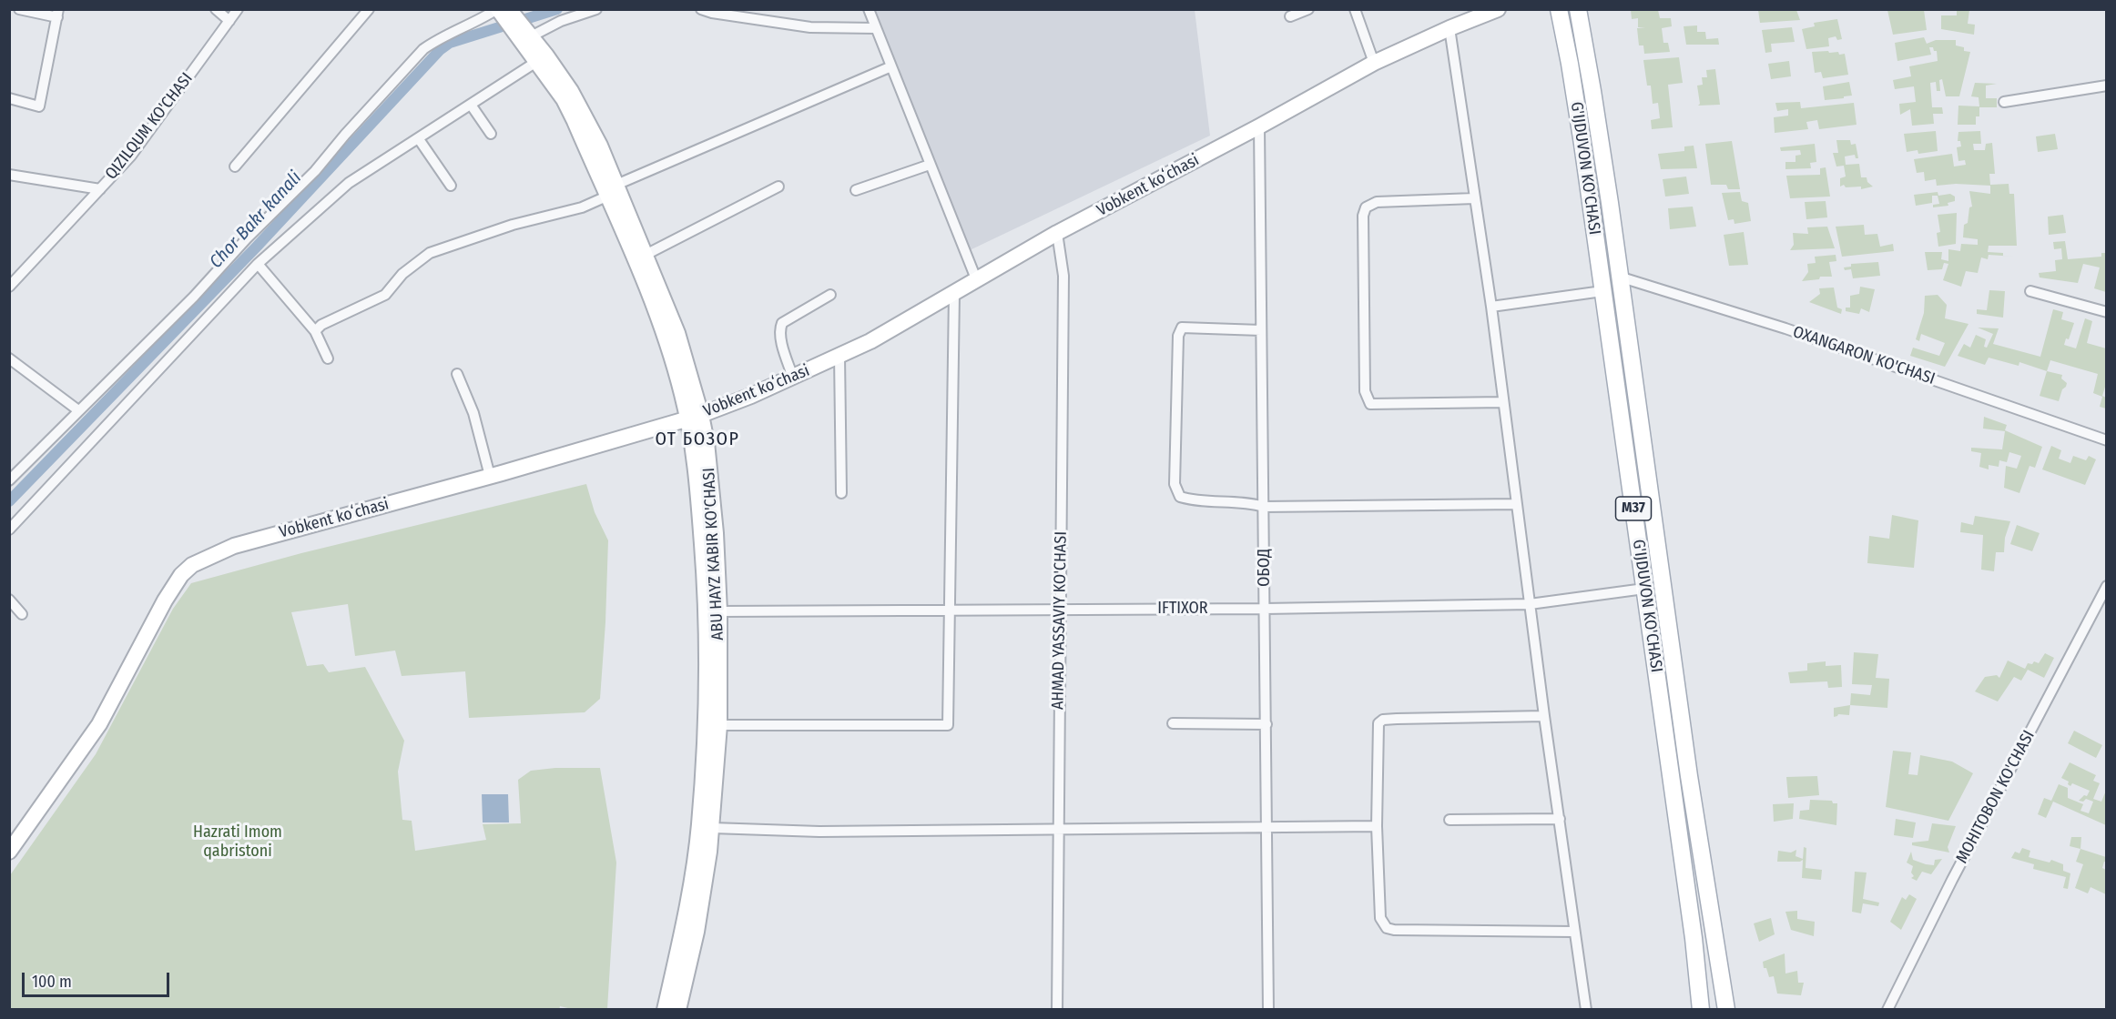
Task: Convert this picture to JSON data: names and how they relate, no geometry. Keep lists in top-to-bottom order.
{
  "streets": {
    "main road": [
      "G'IJDUVON KO'CHASI",
      "Vobkent koʻchasi",
      "M37",
      "ABU HAYZ KABIR KO'CHASI"
    ],
    "street": [
      "QIZILQUM KO'CHASI",
      "OXANGARON KO'CHASI",
      "ОБОД",
      "IFTIXOR",
      "AHMAD YASSAVIY KO'CHASI",
      "MOHITOBON KO'CHASI"
    ]
  },
  "crossings": [
    ["G'IJDUVON KO'CHASI", "OXANGARON KO'CHASI"],
    ["G'IJDUVON KO'CHASI", "M37"],
    ["G'IJDUVON KO'CHASI", "IFTIXOR"],
    ["Vobkent koʻchasi", "ABU HAYZ KABIR KO'CHASI"],
    ["Vobkent koʻchasi", "ОБОД"],
    ["Vobkent koʻchasi", "AHMAD YASSAVIY KO'CHASI"],
    ["ABU HAYZ KABIR KO'CHASI", "IFTIXOR"],
    ["ОБОД", "IFTIXOR"],
    ["IFTIXOR", "AHMAD YASSAVIY KO'CHASI"]
  ],
  "districts": ["ОТ БОЗОР"],
  "water": ["Chor Bakr kanali"],
  "parks": ["Hazrati Imom qabristoni"],
  "scale_bar": "100 m"
}
